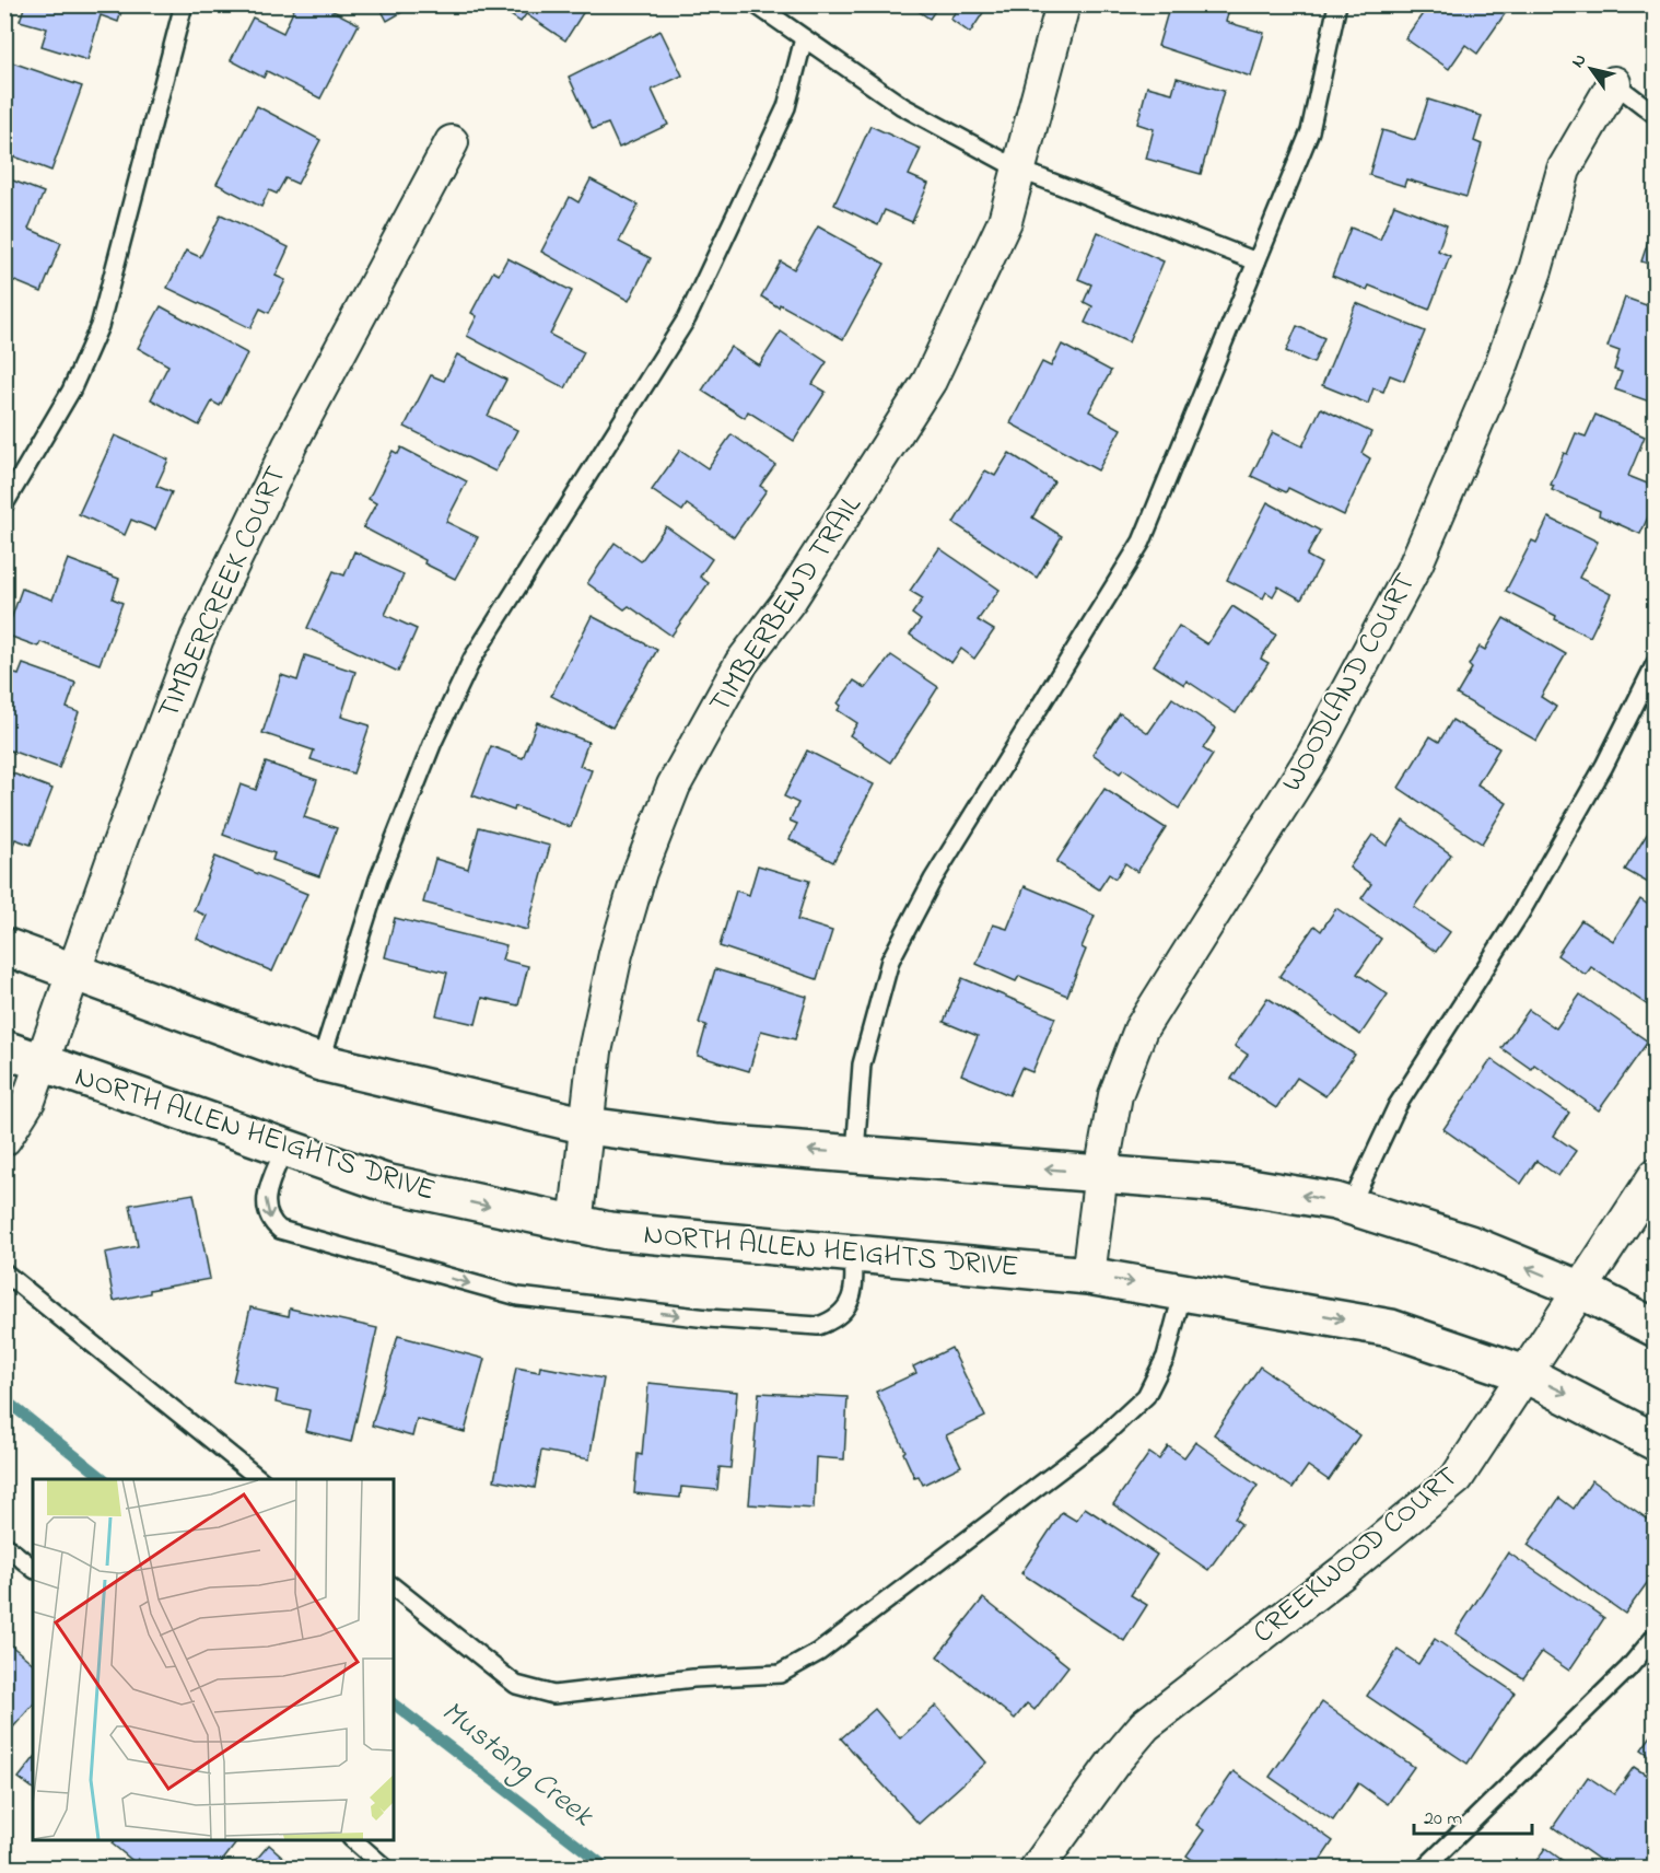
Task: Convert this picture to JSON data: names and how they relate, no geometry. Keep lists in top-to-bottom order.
{
  "streets": {
    "main road": ["NORTH ALLEN HEIGHTS DRIVE"],
    "street": [
      "TIMBERCREEK COURT",
      "TIMBERBEND TRAIL",
      "WOODLAND COURT",
      "CREEKWOOD COURT"
    ]
  },
  "crossings": [
    ["TIMBERCREEK COURT", "NORTH ALLEN HEIGHTS DRIVE"],
    ["TIMBERBEND TRAIL", "NORTH ALLEN HEIGHTS DRIVE"],
    ["WOODLAND COURT", "NORTH ALLEN HEIGHTS DRIVE"],
    ["NORTH ALLEN HEIGHTS DRIVE", "CREEKWOOD COURT"]
  ],
  "water": ["Mustang Creek"],
  "scale_bar": "20 m",
  "north": "top left"
}
